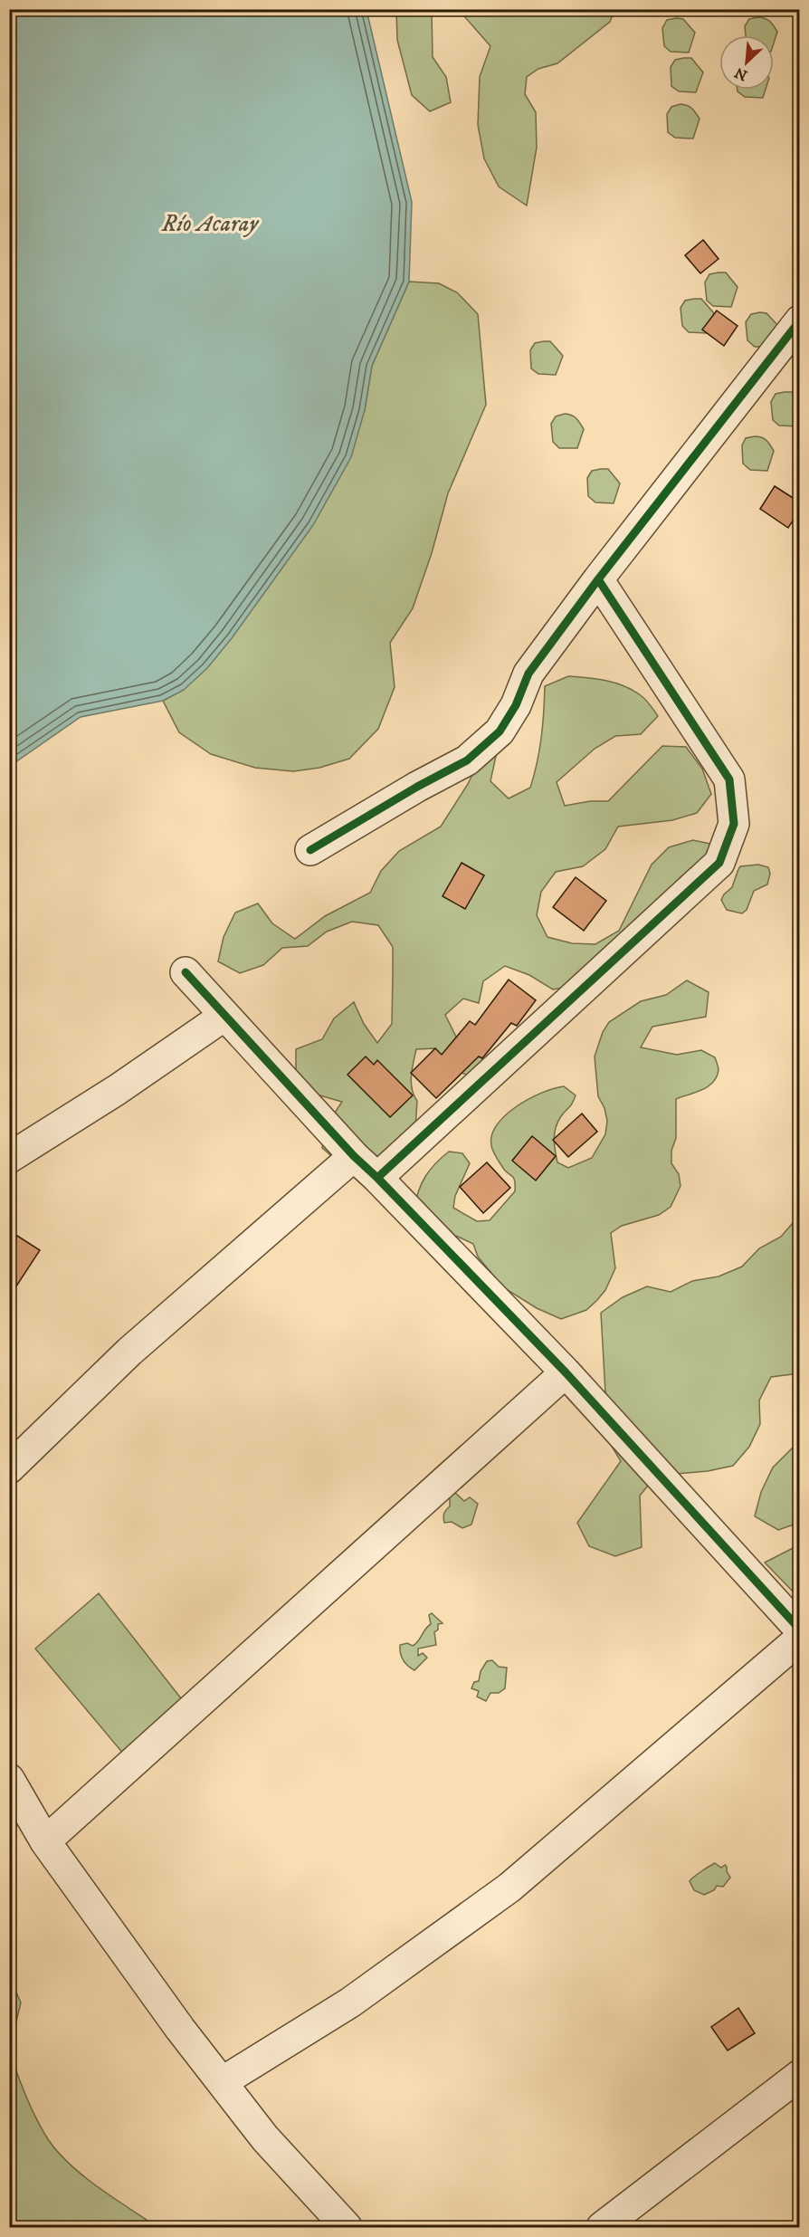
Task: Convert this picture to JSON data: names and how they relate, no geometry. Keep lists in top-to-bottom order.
{
  "water": ["Río Acaray"],
  "north": "bottom left"
}
